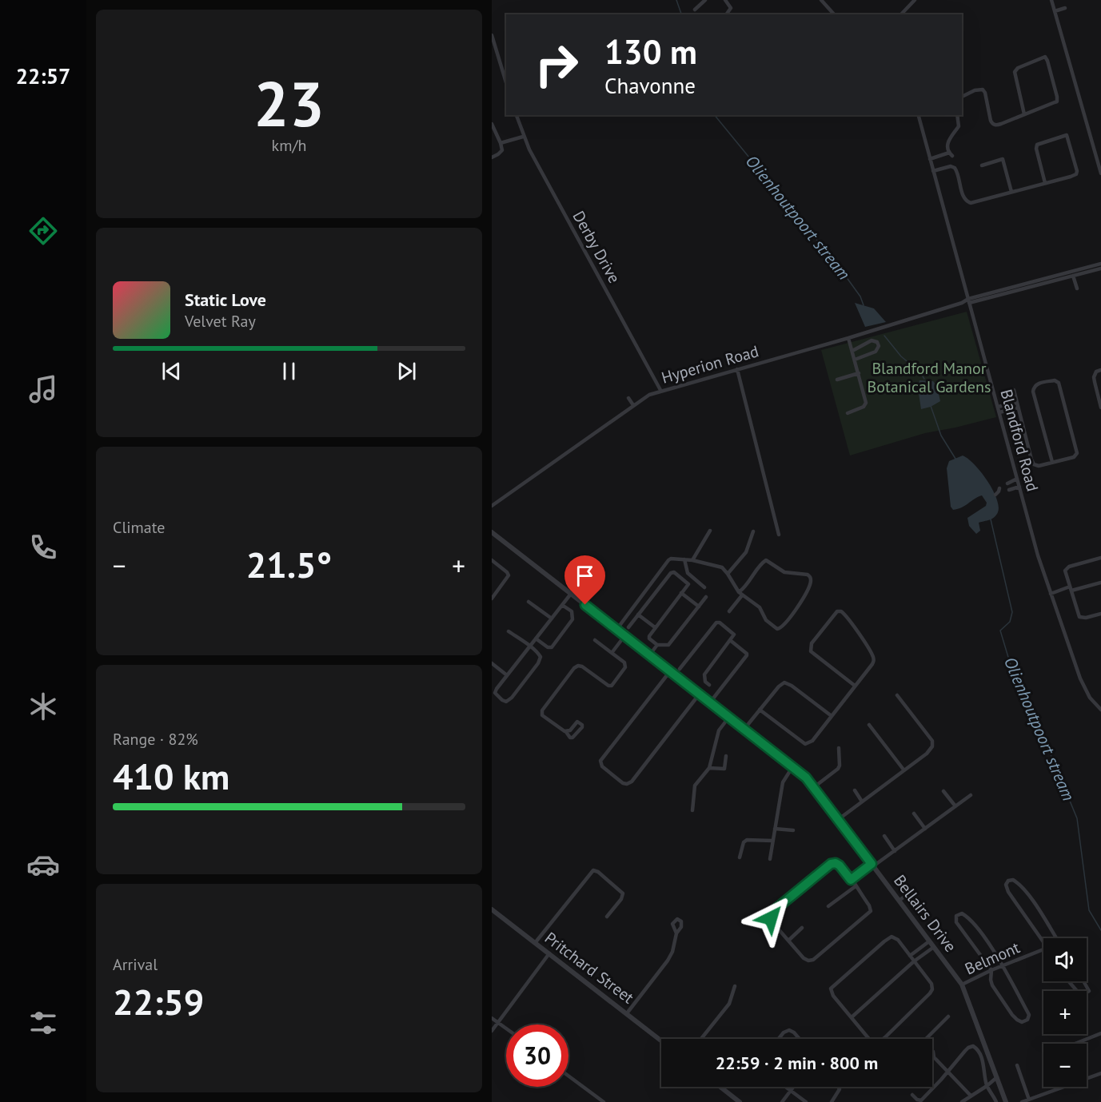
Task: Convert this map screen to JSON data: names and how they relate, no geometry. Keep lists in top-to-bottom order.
{
  "streets": {
    "street": [
      "Derby Drive",
      "Hyperion Road",
      "Blandford Road",
      "Bellairs Drive",
      "Belmont",
      "Pritchard Street"
    ]
  },
  "crossings": [
    ["Derby Drive", "Hyperion Road"],
    ["Hyperion Road", "Blandford Road"],
    ["Bellairs Drive", "Belmont"]
  ],
  "water": ["Olienhoutpoort stream"],
  "parks": ["Blandford Manor Botanical Gardens"],
  "page": {
    "tabs": "22:57",
    "tile": [
      ["23", "km/h"],
      "Climate",
      ["Range · 82%", "410 km"],
      ["Arrival", "22:59"]
    ],
    "turn": ["130 m", "Chavonne"],
    "song": ["Static Love", "Velvet Ray"],
    "heat": ["−", "21.5°", "+"],
    "map_buttons": ["+", "−"],
    "limit": "30",
    "trip": "22:59 · 2 min · 800 m"
  }
}
